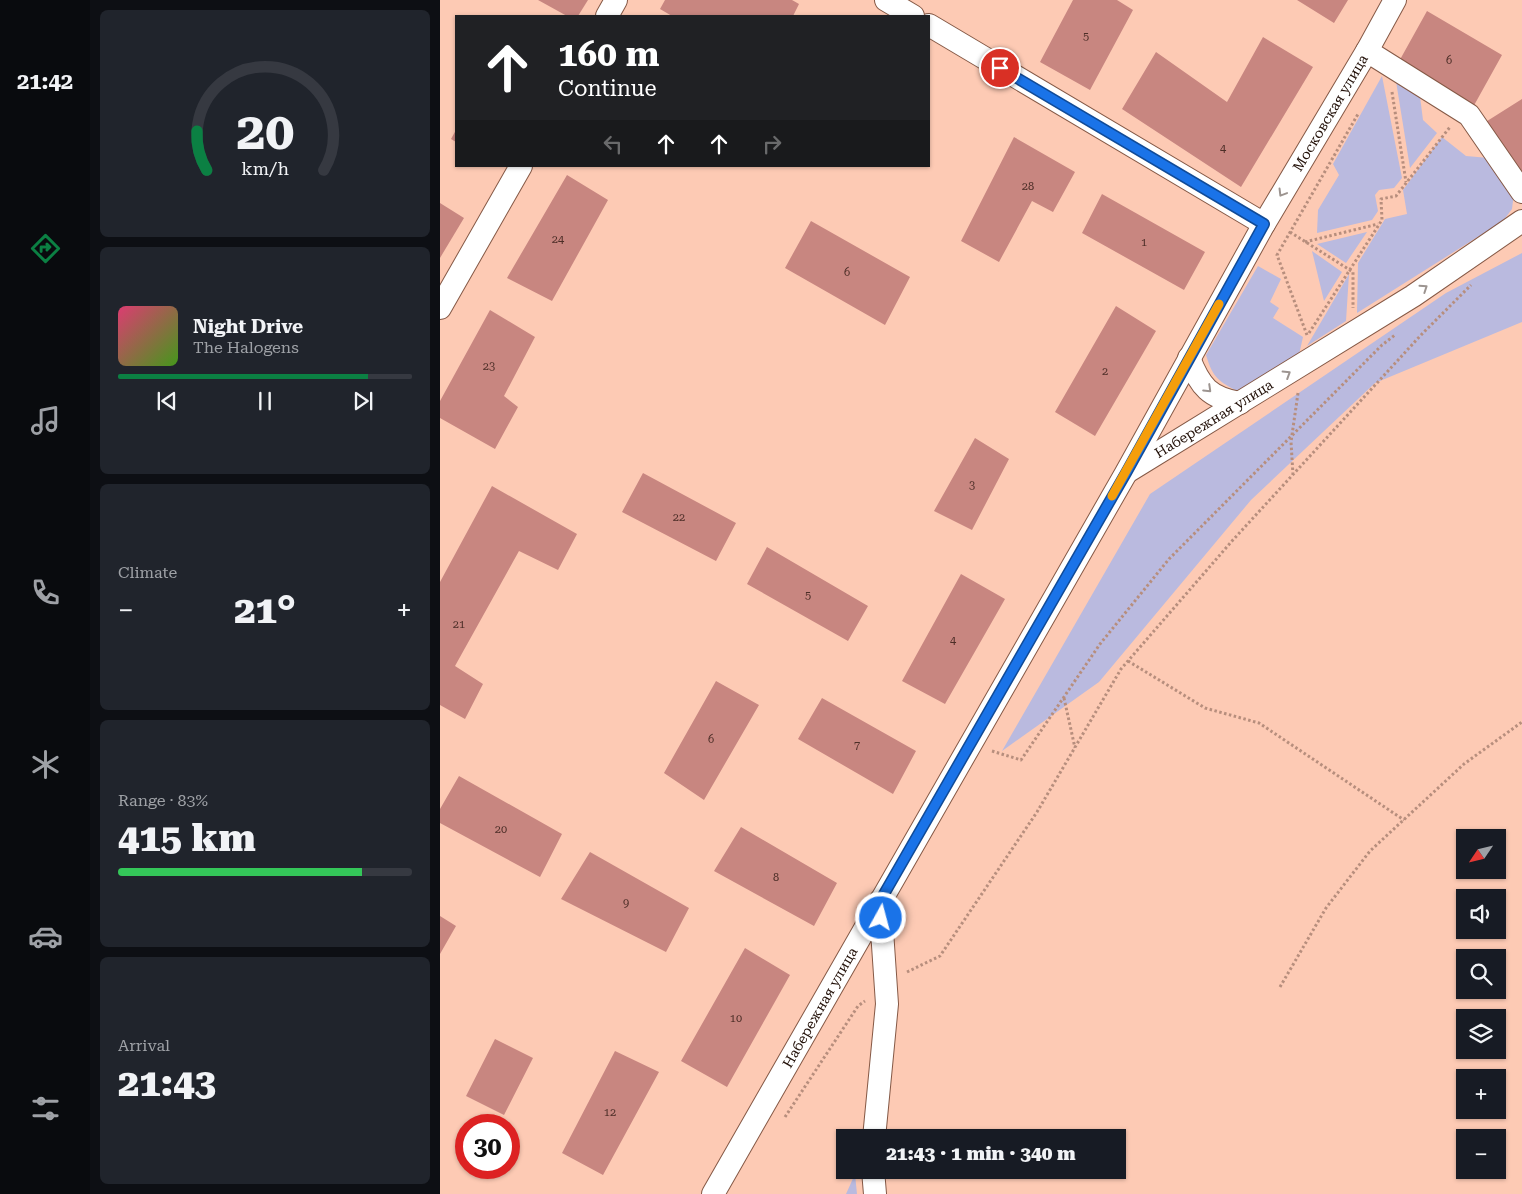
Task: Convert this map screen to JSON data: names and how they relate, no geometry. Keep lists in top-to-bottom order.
{
  "streets": {
    "street": ["Московская улица", "Набережная улица"]
  },
  "crossings": [
    ["Московская улица", "Набережная улица"]
  ],
  "one_way": ["Московская улица"],
  "house_numbers": [
    "5",
    "6",
    "4",
    "28",
    "24",
    "1",
    "6",
    "23",
    "2",
    "3",
    "22",
    "5",
    "21",
    "4",
    "6",
    "7",
    "20",
    "8",
    "9",
    "10",
    "12"
  ],
  "north": "bottom left",
  "page": {
    "tabs": "21:42",
    "turn": ["160 m", "Continue"],
    "song": ["Night Drive", "The Halogens"],
    "tile": [
      "Climate",
      ["Range · 83%", "415 km"],
      ["Arrival", "21:43"]
    ],
    "heat": ["−", "21°", "+"],
    "map_buttons": ["+", "−"],
    "limit": "30",
    "trip": "21:43 · 1 min · 340 m",
    "gauge": ["20", "km/h"]
  }
}
